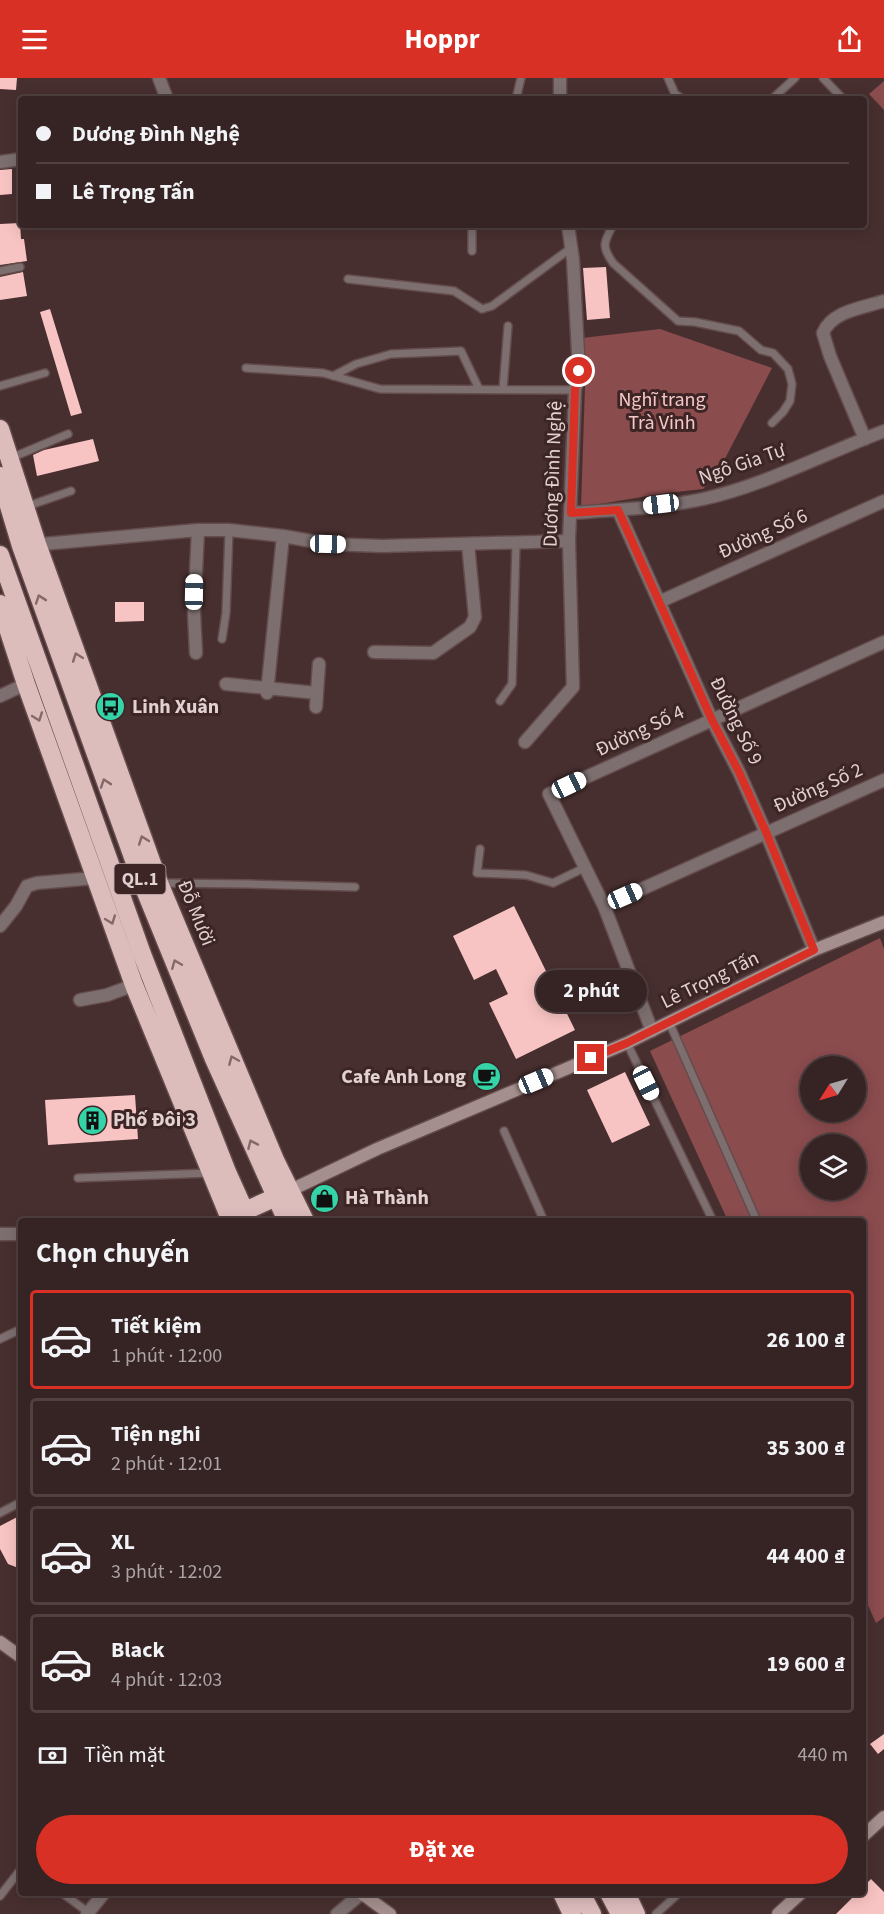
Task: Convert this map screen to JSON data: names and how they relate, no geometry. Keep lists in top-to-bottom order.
{
  "streets": {
    "highway": ["QL.1", "Đỗ Mười"],
    "street": [
      "Ngô Gia Tự",
      "Dương Đình Nghệ",
      "Đường Số 6",
      "Đường Số 9",
      "Đường Số 4",
      "Đường Số 2",
      "Lê Trọng Tấn"
    ]
  },
  "crossings": [
    ["Ngô Gia Tự", "Dương Đình Nghệ"],
    ["Ngô Gia Tự", "Đường Số 9"],
    ["Đường Số 6", "Đường Số 9"],
    ["Đường Số 9", "Đường Số 4"],
    ["Đường Số 9", "Đường Số 2"],
    ["Đường Số 9", "Lê Trọng Tấn"],
    ["Đường Số 4", "Đường Số 2"],
    ["Đường Số 4", "Lê Trọng Tấn"],
    ["QL.1", "Đỗ Mười"],
    ["Đỗ Mười", "Lê Trọng Tấn"]
  ],
  "parks": ["Nghĩ trang Trà Vinh"],
  "places": {
    "bus stop": ["Linh Xuân"],
    "cafe": ["Cafe Anh Long"],
    "building": ["Phố Đôi 3"],
    "shop": ["Hà Thành"]
  },
  "north": "bottom left",
  "page": {
    "header": "Hoppr",
    "banner": ["Dương Đình Nghệ", "Lê Trọng Tấn"],
    "bubble": "2 phút",
    "heading": "Chọn chuyến",
    "list": [
      {
        "name": "Tiết kiệm",
        "note": "1 phút · 12:00",
        "value": "26 100 ₫"
      },
      {
        "name": "Tiện nghi",
        "note": "2 phút · 12:01",
        "value": "35 300 ₫"
      },
      {
        "name": "XL",
        "note": "3 phút · 12:02",
        "value": "44 400 ₫"
      },
      {
        "name": "Black",
        "note": "4 phút · 12:03",
        "value": "19 600 ₫"
      }
    ],
    "pay": ["Tiền mặt", "440 m"],
    "buttons": "Đặt xe"
  }
}
